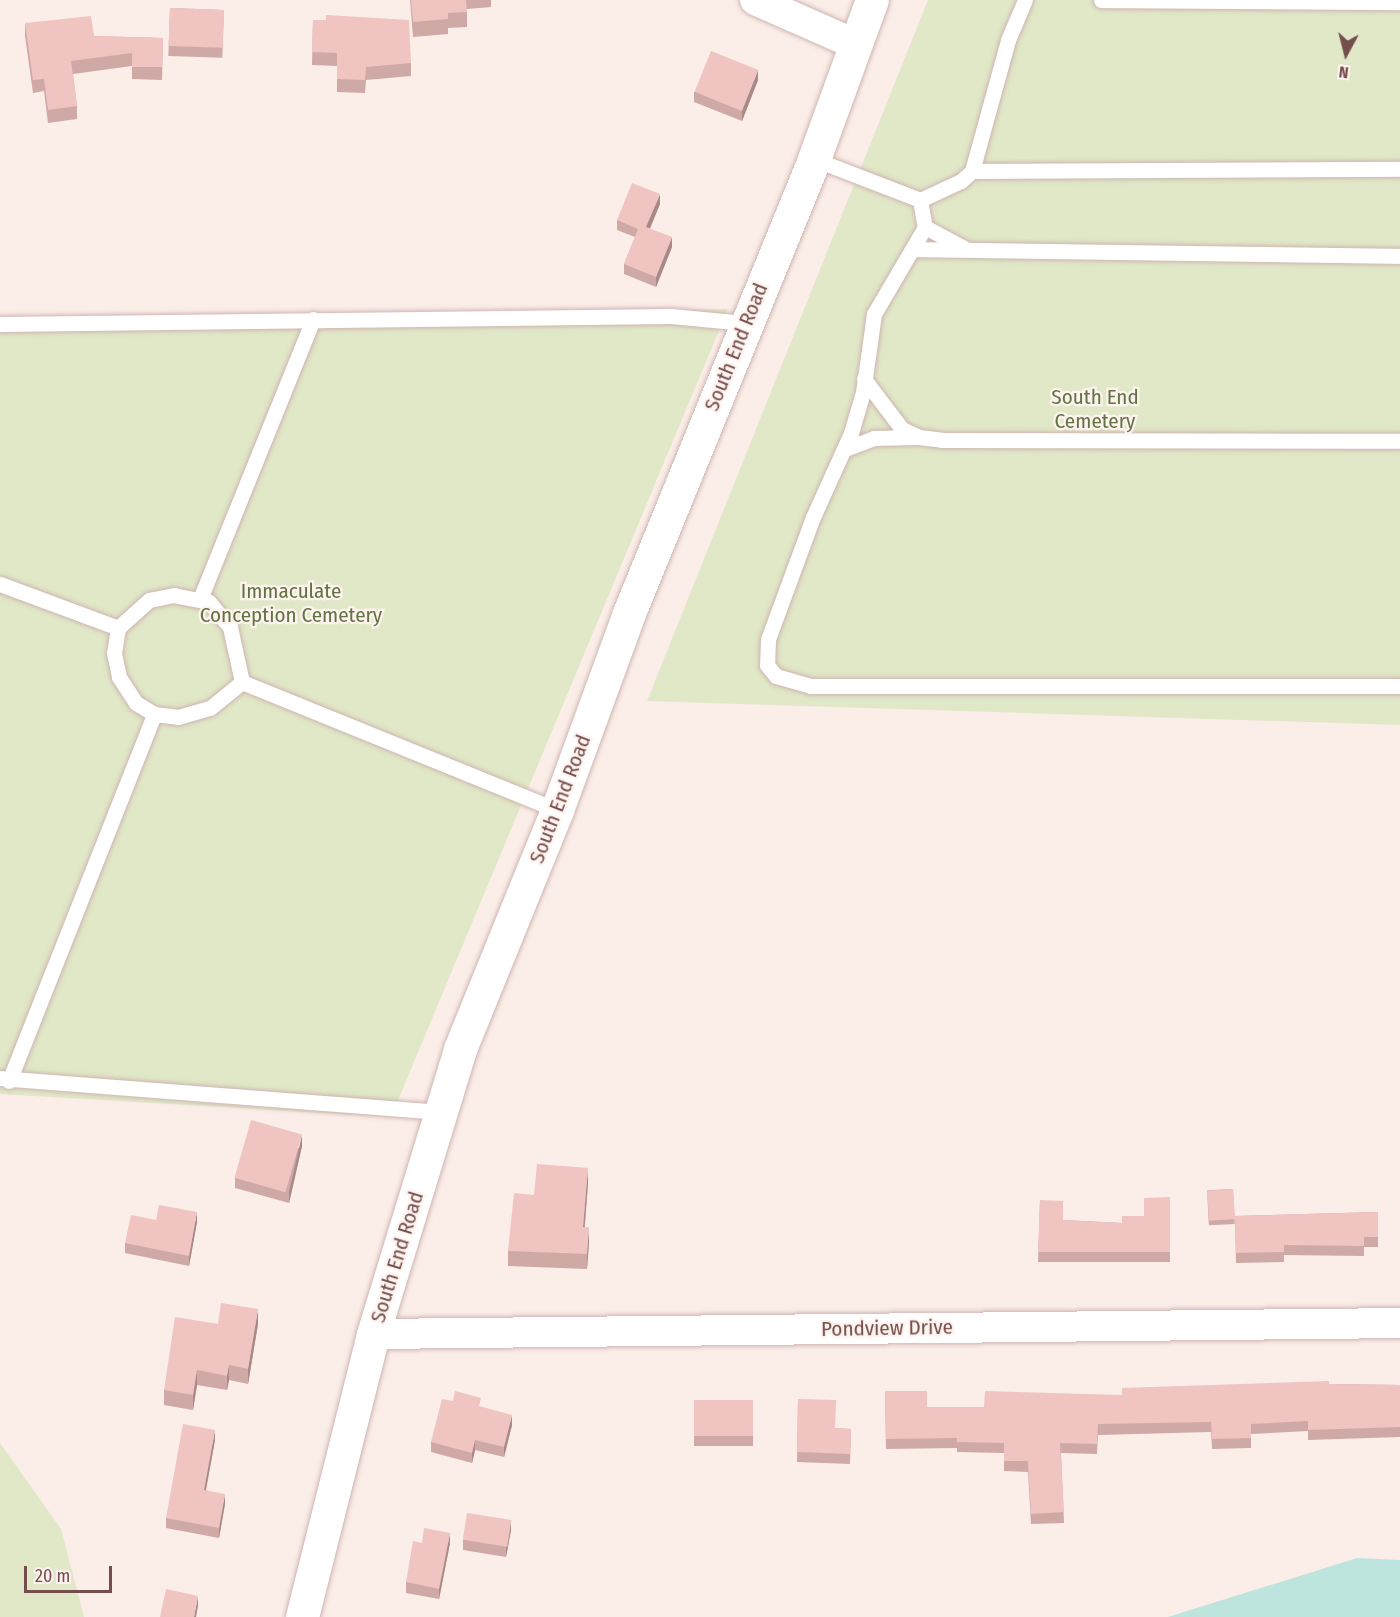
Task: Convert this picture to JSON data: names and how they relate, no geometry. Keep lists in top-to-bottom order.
{
  "streets": {
    "street": ["South End Road", "Pondview Drive"]
  },
  "crossings": [
    ["South End Road", "Pondview Drive"]
  ],
  "parks": ["South End Cemetery", "Immaculate Conception Cemetery"],
  "scale_bar": "20 m",
  "north": "bottom"
}
